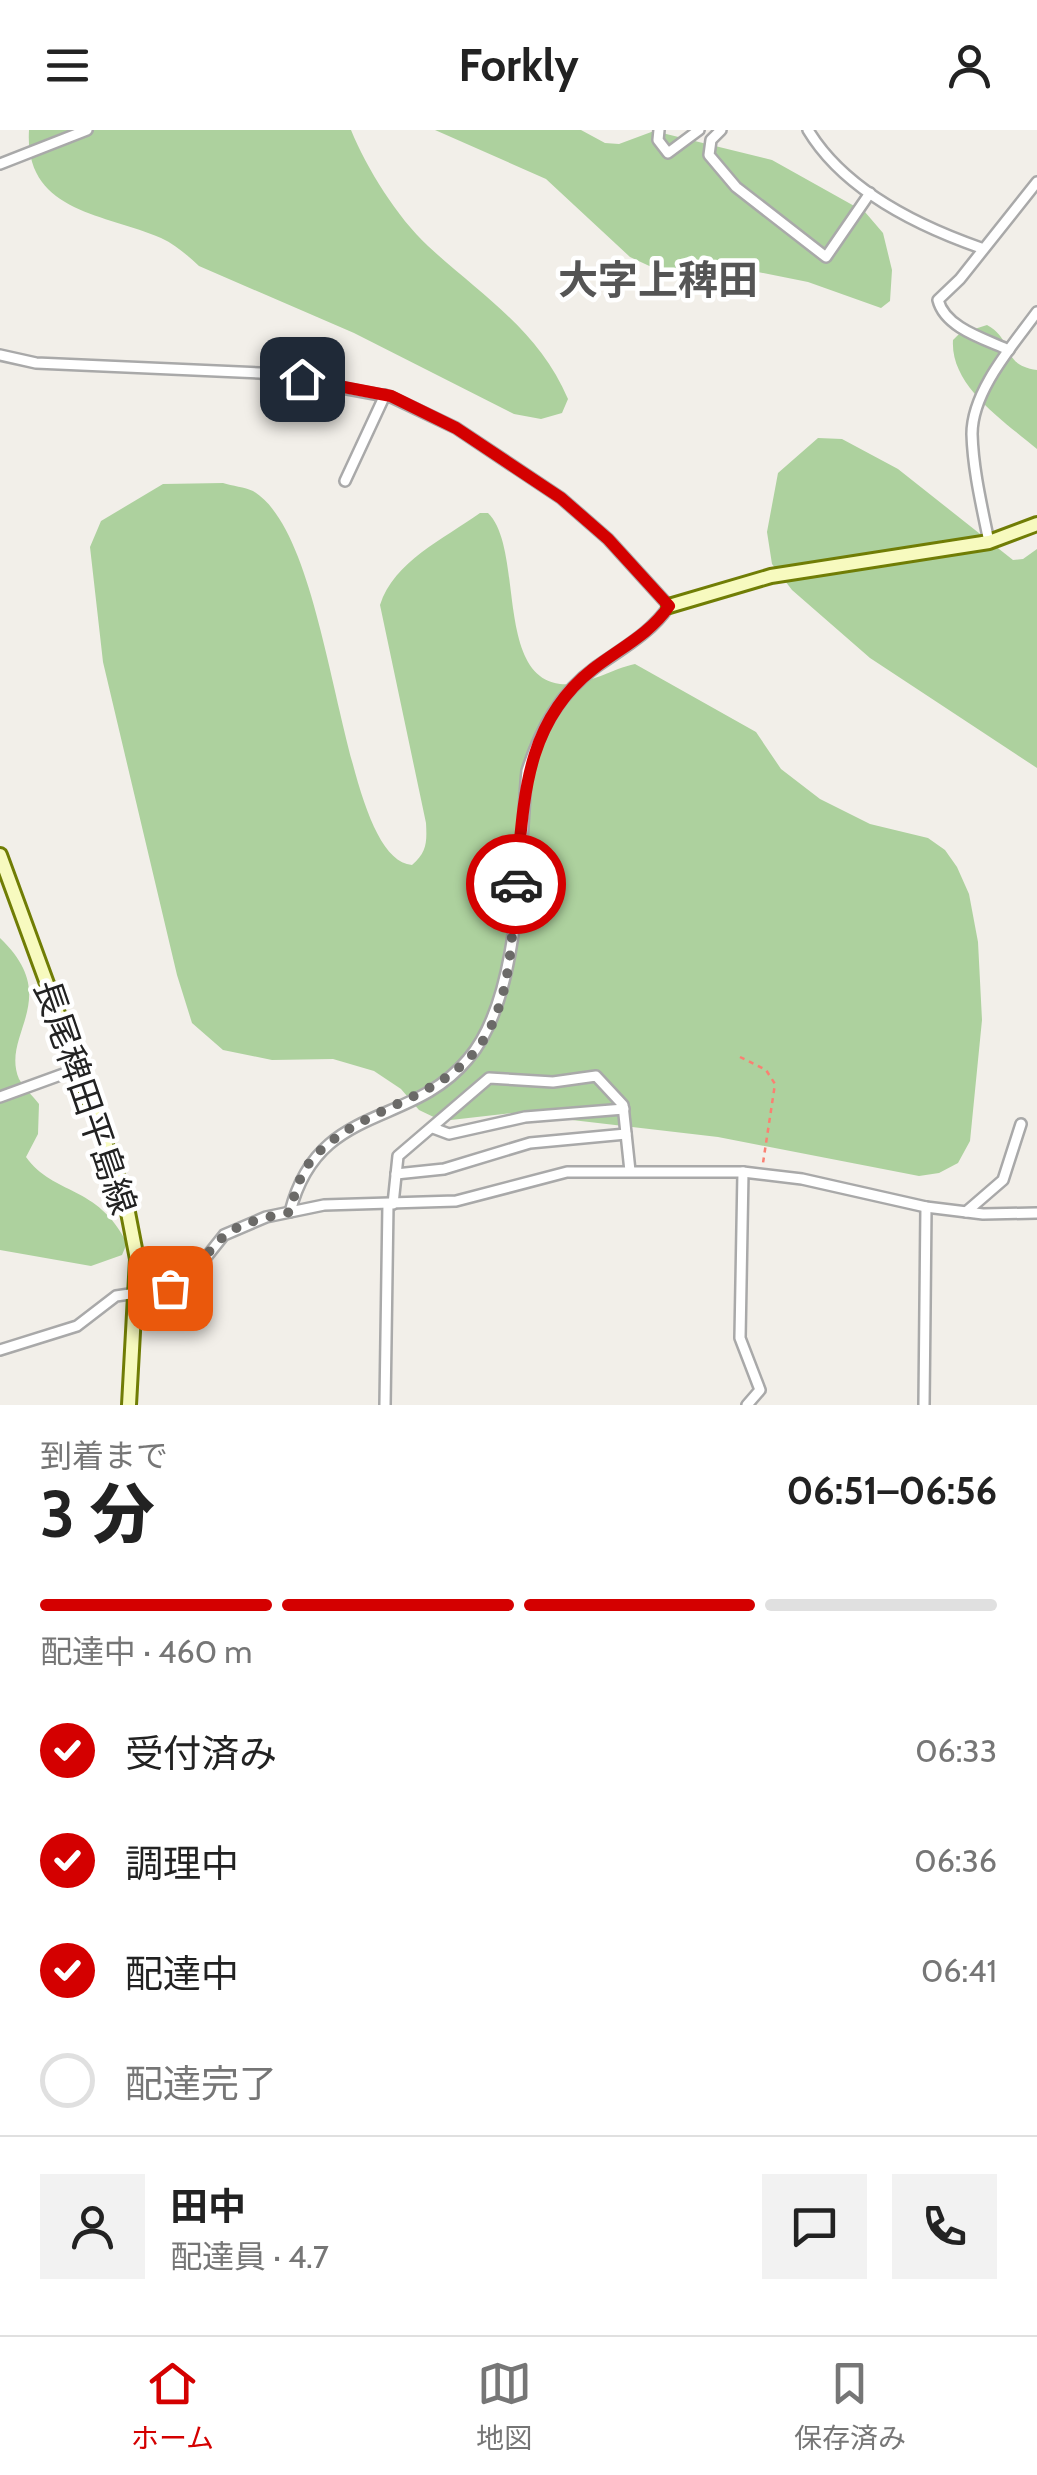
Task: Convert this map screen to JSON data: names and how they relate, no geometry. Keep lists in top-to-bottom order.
{
  "streets": {
    "main road": ["長尾稗田平島線"]
  },
  "districts": ["大字上稗田"],
  "page": {
    "header": "Forkly",
    "heading": ["3 分", "到着まで", "06:51–06:56"],
    "panel": ["田中", "配達員 · 4.7"],
    "bar": "配達中 · 460 m",
    "list": [
      ["受付済み", "06:33"],
      ["調理中", "06:36"],
      ["配達中", "06:41"],
      "配達完了"
    ],
    "tabs": ["ホーム", "地図", "保存済み"]
  }
}
